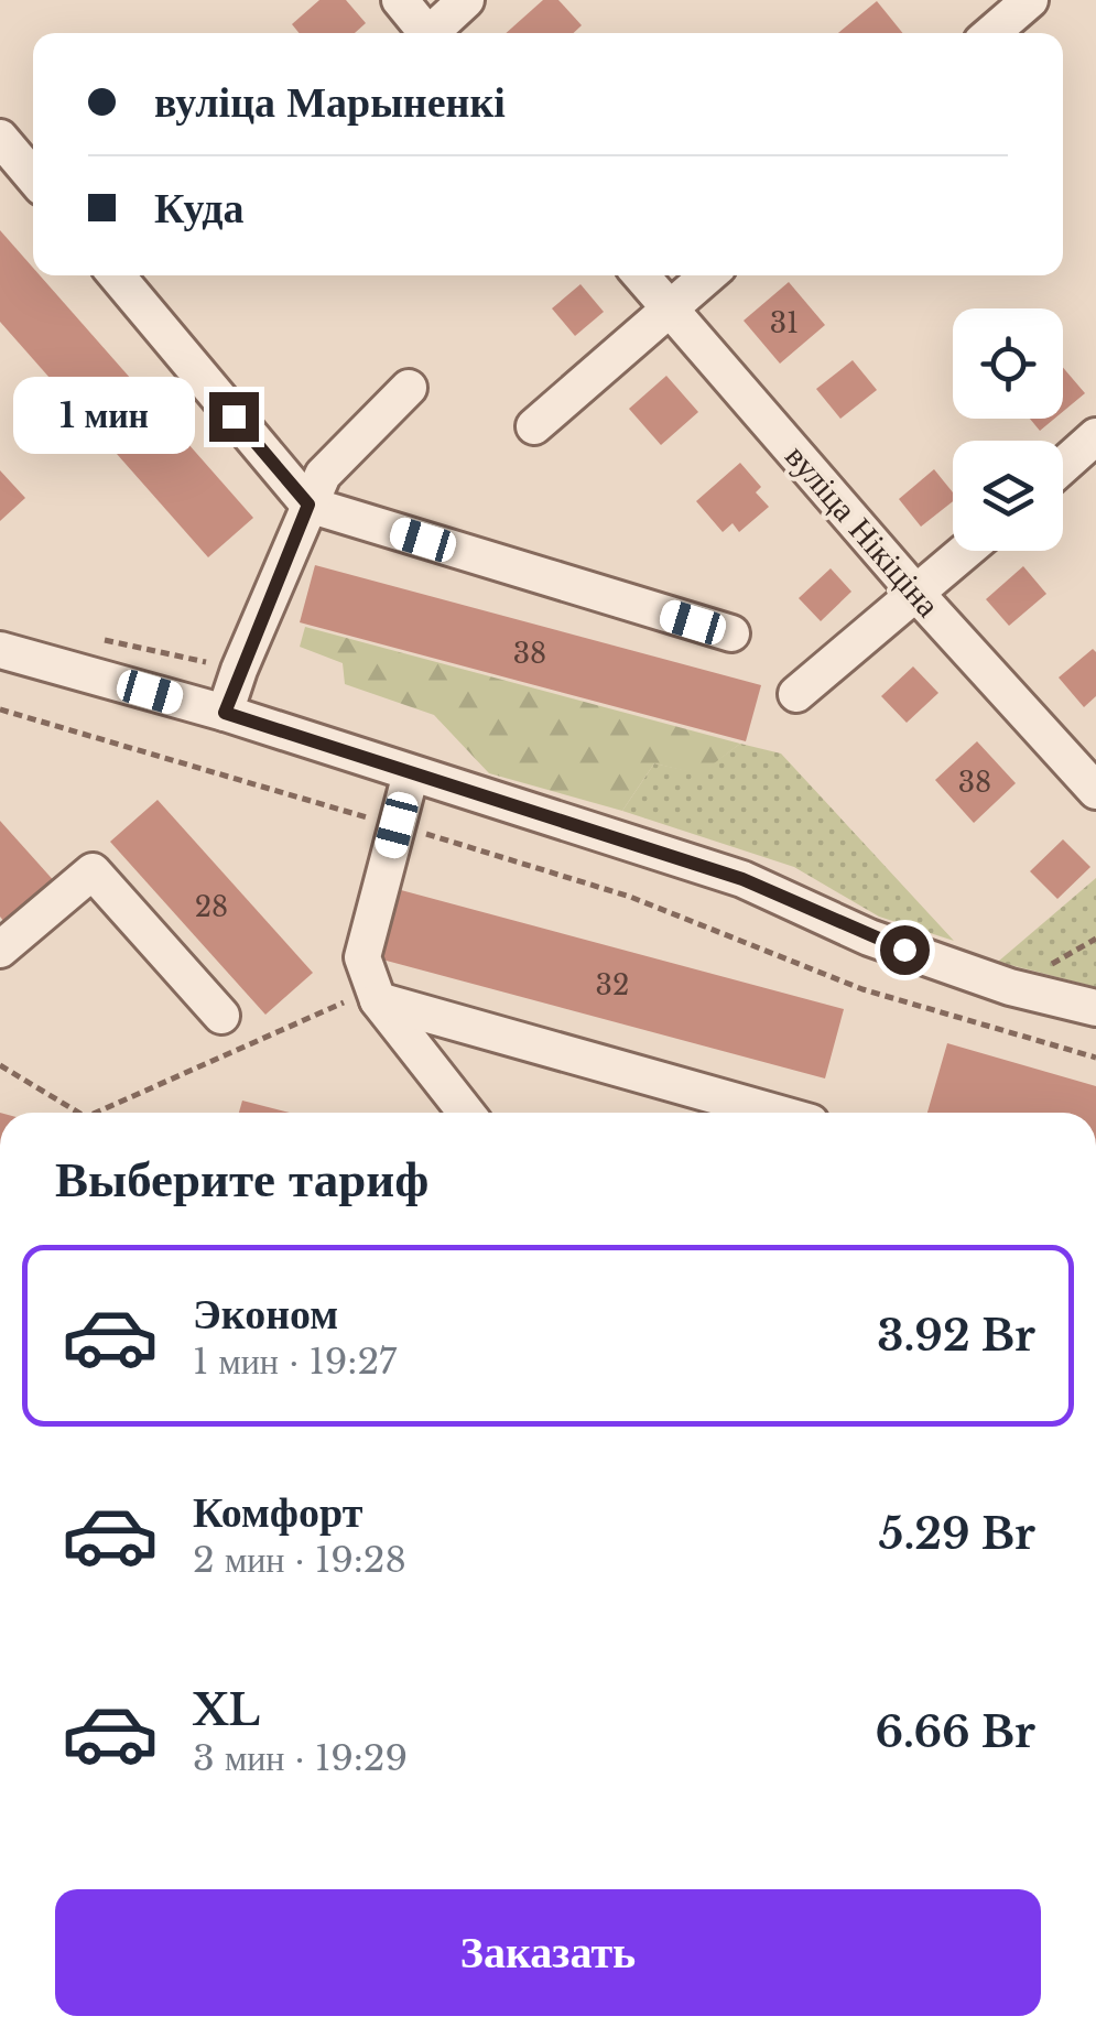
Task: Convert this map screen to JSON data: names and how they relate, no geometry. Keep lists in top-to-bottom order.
{
  "streets": {
    "street": ["вуліца Нікіціна"]
  },
  "house_numbers": [
    "31",
    "38",
    "38",
    "28",
    "32"
  ],
  "page": {
    "banner": ["вуліца Марыненкі", "Куда"],
    "bubble": "1 мин",
    "heading": "Выберите тариф",
    "list": [
      {
        "name": "Эконом",
        "note": "1 мин · 19:27",
        "value": "3.92 Br"
      },
      {
        "name": "Комфорт",
        "note": "2 мин · 19:28",
        "value": "5.29 Br"
      },
      {
        "name": "XL",
        "note": "3 мин · 19:29",
        "value": "6.66 Br"
      }
    ],
    "buttons": "Заказать"
  }
}
